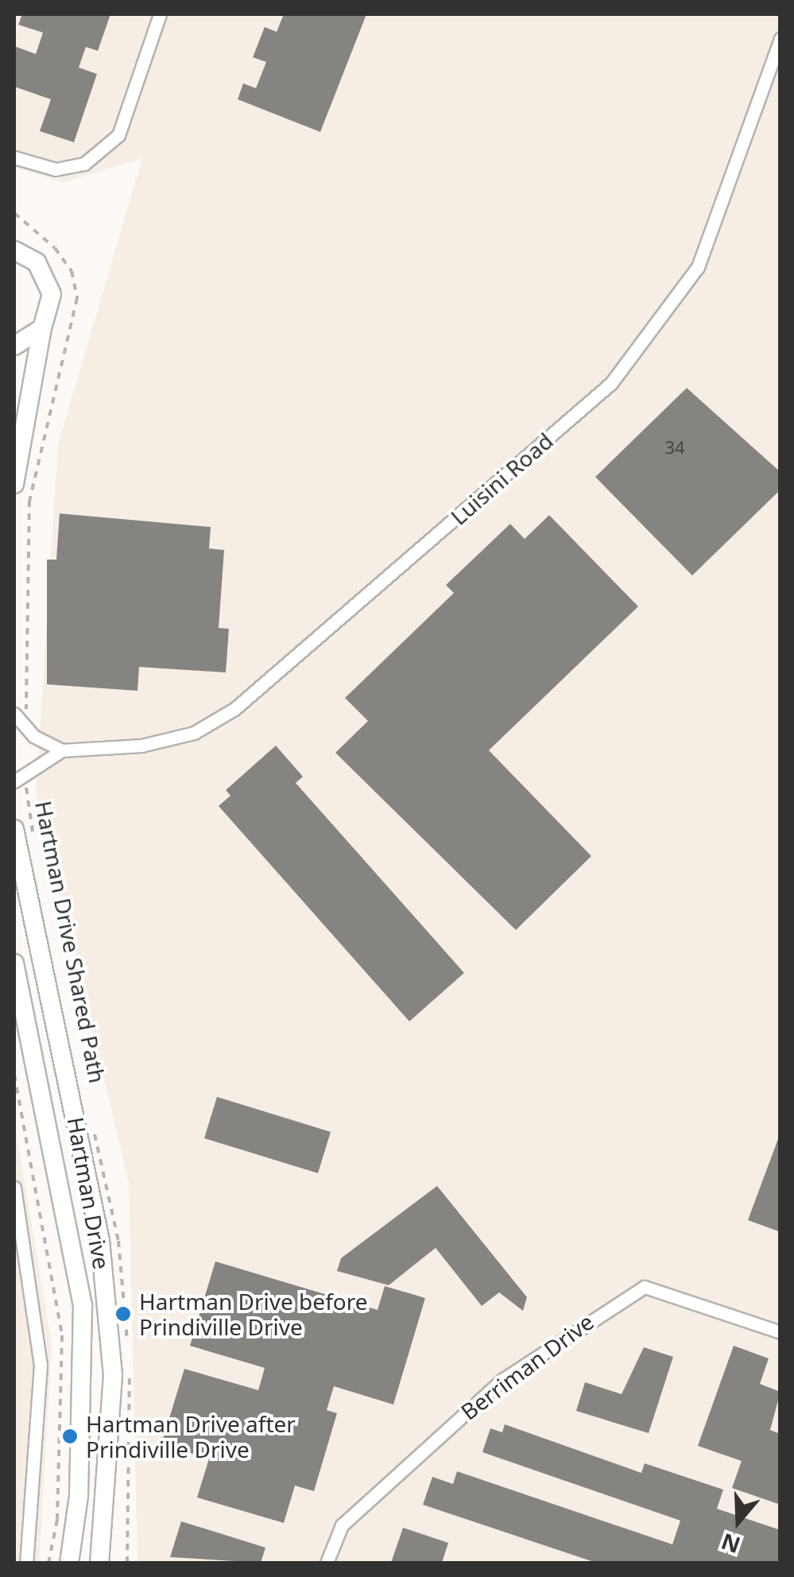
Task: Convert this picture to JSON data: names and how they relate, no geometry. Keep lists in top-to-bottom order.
{
  "streets": {
    "main road": ["Hartman Drive"],
    "street": ["Luisini Road", "Berriman Drive"],
    "path": ["Hartman Drive Shared Path"]
  },
  "crossings": [
    ["Luisini Road", "Hartman Drive Shared Path"]
  ],
  "places": ["Hartman Drive before Prindiville Drive", "Hartman Drive after Prindiville Drive"],
  "house_numbers": ["34"],
  "north": "bottom"
}
